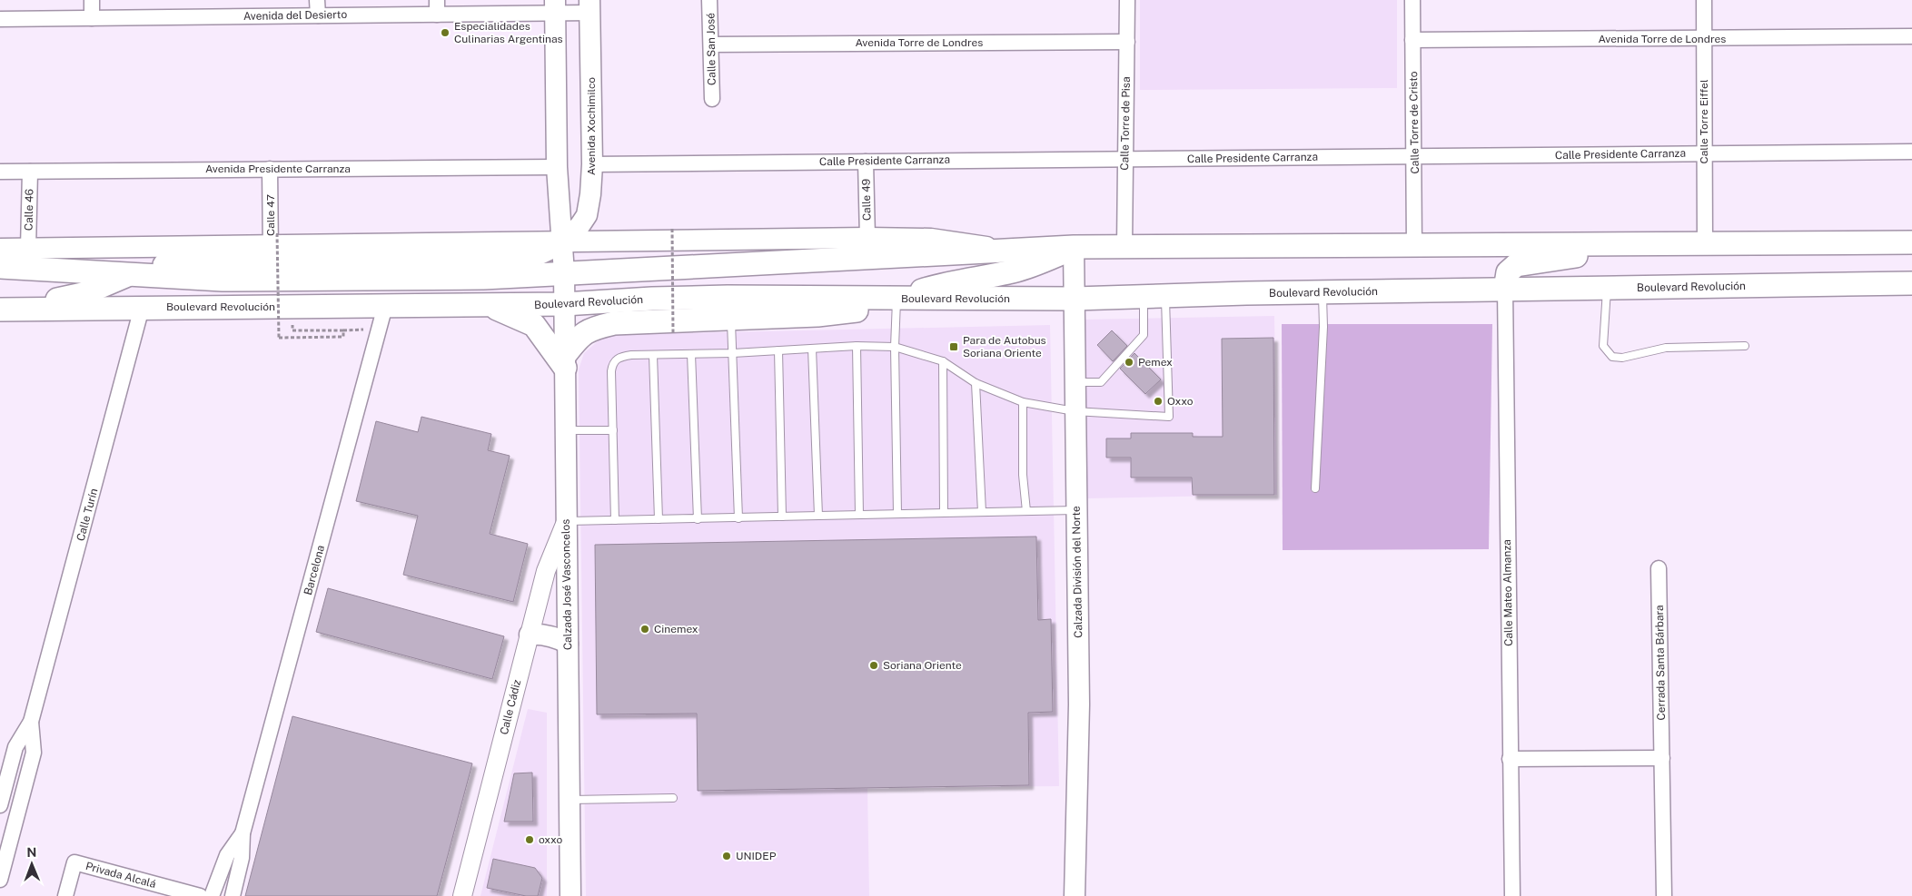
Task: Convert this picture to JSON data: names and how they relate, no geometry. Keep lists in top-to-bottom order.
{
  "streets": {
    "main road": [
      "Avenida Xochimilco",
      "Boulevard Revolución",
      "Calzada División del Norte",
      "Calzada José Vasconcelos"
    ],
    "street": [
      "Avenida del Desierto",
      "Avenida Torre de Londres",
      "Calle San José",
      "Calle Torre Eiffel",
      "Calle Torre de Cristo",
      "Calle Torre de Pisa",
      "Calle Presidente Carranza",
      "Avenida Presidente Carranza",
      "Calle 49",
      "Calle 46",
      "Calle 47",
      "Calle Turín",
      "Barcelona",
      "Calle Mateo Almanza",
      "Cerrada Santa Bárbara",
      "Calle Cádiz",
      "Privada Alcalá"
    ]
  },
  "crossings": [
    ["Avenida del Desierto", "Avenida Xochimilco"],
    ["Avenida Torre de Londres", "Calle San José"],
    ["Avenida Torre de Londres", "Calle Torre Eiffel"],
    ["Avenida Torre de Londres", "Calle Torre de Cristo"],
    ["Avenida Torre de Londres", "Calle Torre de Pisa"],
    ["Calle Torre Eiffel", "Calle Presidente Carranza"],
    ["Calle Torre de Cristo", "Calle Presidente Carranza"],
    ["Calle Torre de Pisa", "Calle Presidente Carranza"],
    ["Avenida Xochimilco", "Calle Presidente Carranza"],
    ["Calle Presidente Carranza", "Calle 49"],
    ["Avenida Presidente Carranza", "Calle 46"],
    ["Avenida Presidente Carranza", "Calle 47"],
    ["Boulevard Revolución", "Calle Turín"],
    ["Boulevard Revolución", "Barcelona"],
    ["Boulevard Revolución", "Calzada División del Norte"],
    ["Boulevard Revolución", "Calzada José Vasconcelos"],
    ["Boulevard Revolución", "Calle Mateo Almanza"],
    ["Calzada José Vasconcelos", "Calle Cádiz"]
  ],
  "places": {
    "other": [
      "Especialidades Culinarias Argentinas",
      "Pemex",
      "Oxxo",
      "Cinemex",
      "Soriana Oriente",
      "oxxo",
      "UNIDEP"
    ],
    "transit": ["Para de Autobus Soriana Oriente"]
  },
  "north": "top"
}
